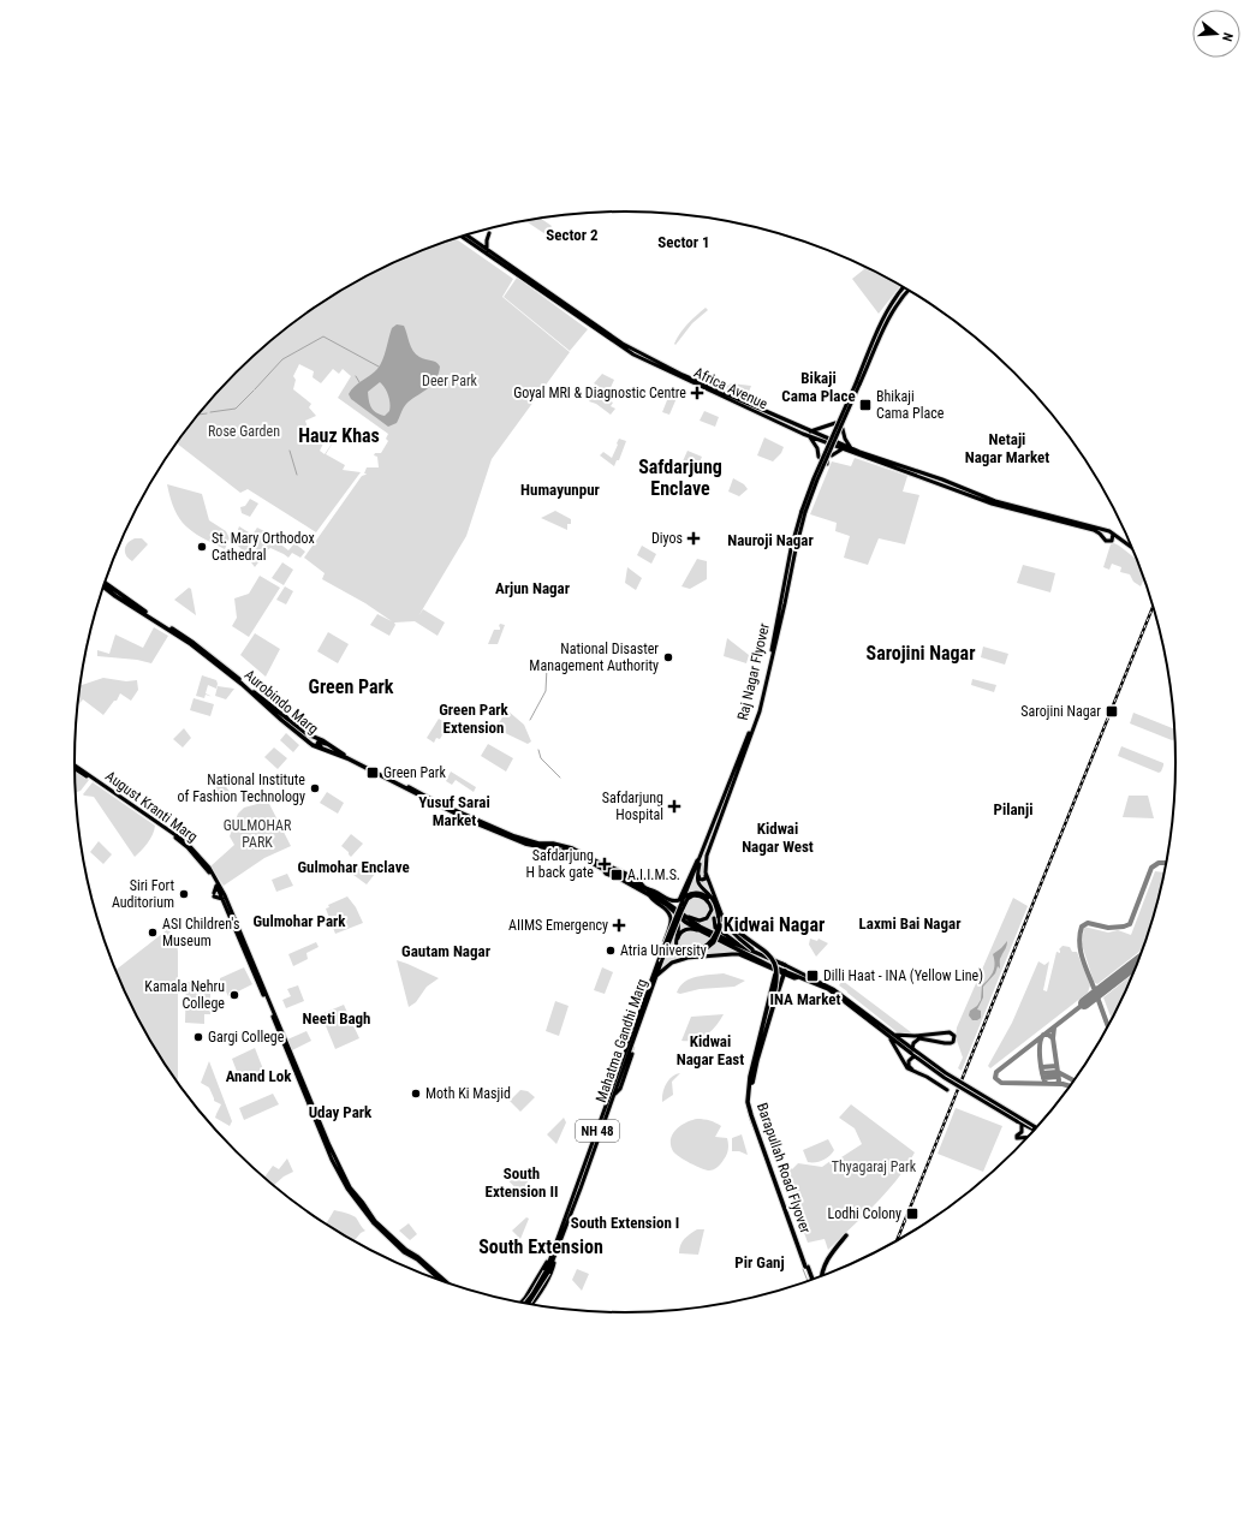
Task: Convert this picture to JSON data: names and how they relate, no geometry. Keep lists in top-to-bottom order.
{
  "streets": {
    "highway": ["Aurobindo Marg", "Barapullah Road Flyover"],
    "main road": [
      "Africa Avenue",
      "Raj Nagar Flyover",
      "August Kranti Marg",
      "Mahatma Gandhi Marg",
      "NH 48"
    ]
  },
  "crossings": [
    ["Aurobindo Marg", "Barapullah Road Flyover"]
  ],
  "districts": [
    "Sector 2",
    "Sector 1",
    "Bikaji Cama Place",
    "Hauz Khas",
    "Netaji Nagar Market",
    "Safdarjung Enclave",
    "Humayunpur",
    "Nauroji Nagar",
    "Arjun Nagar",
    "Sarojini Nagar",
    "Green Park",
    "Green Park Extension",
    "Yusuf Sarai Market",
    "Pilanji",
    "Kidwai Nagar West",
    "Gulmohar Enclave",
    "Gulmohar Park",
    "Laxmi Bai Nagar",
    "Kidwai Nagar",
    "Gautam Nagar",
    "INA Market",
    "Neeti Bagh",
    "Kidwai Nagar East",
    "Anand Lok",
    "Uday Park",
    "South Extension II",
    "South Extension I",
    "South Extension",
    "Pir Ganj"
  ],
  "parks": [
    "Deer Park",
    "Rose Garden",
    "GULMOHAR PARK",
    "Thyagaraj Park"
  ],
  "places": {
    "health": [
      "Goyal MRI & Diagnostic Centre",
      "Diyos",
      "Safdarjung Hospital",
      "Safdarjung H back gate",
      "AIIMS Emergency"
    ],
    "transit": [
      "Bhikaji Cama Place",
      "Sarojini Nagar",
      "Green Park",
      "A.I.I.M.S.",
      "Dilli Haat - INA (Yellow Line)",
      "Lodhi Colony"
    ],
    "other": [
      "St. Mary Orthodox Cathedral",
      "National Disaster Management Authority",
      "National Institute of Fashion Technology",
      "Siri Fort Auditorium",
      "ASI Children's Museum",
      "Atria University",
      "Kamala Nehru College",
      "Gargi College",
      "Moth Ki Masjid"
    ]
  },
  "north": "right"
}
